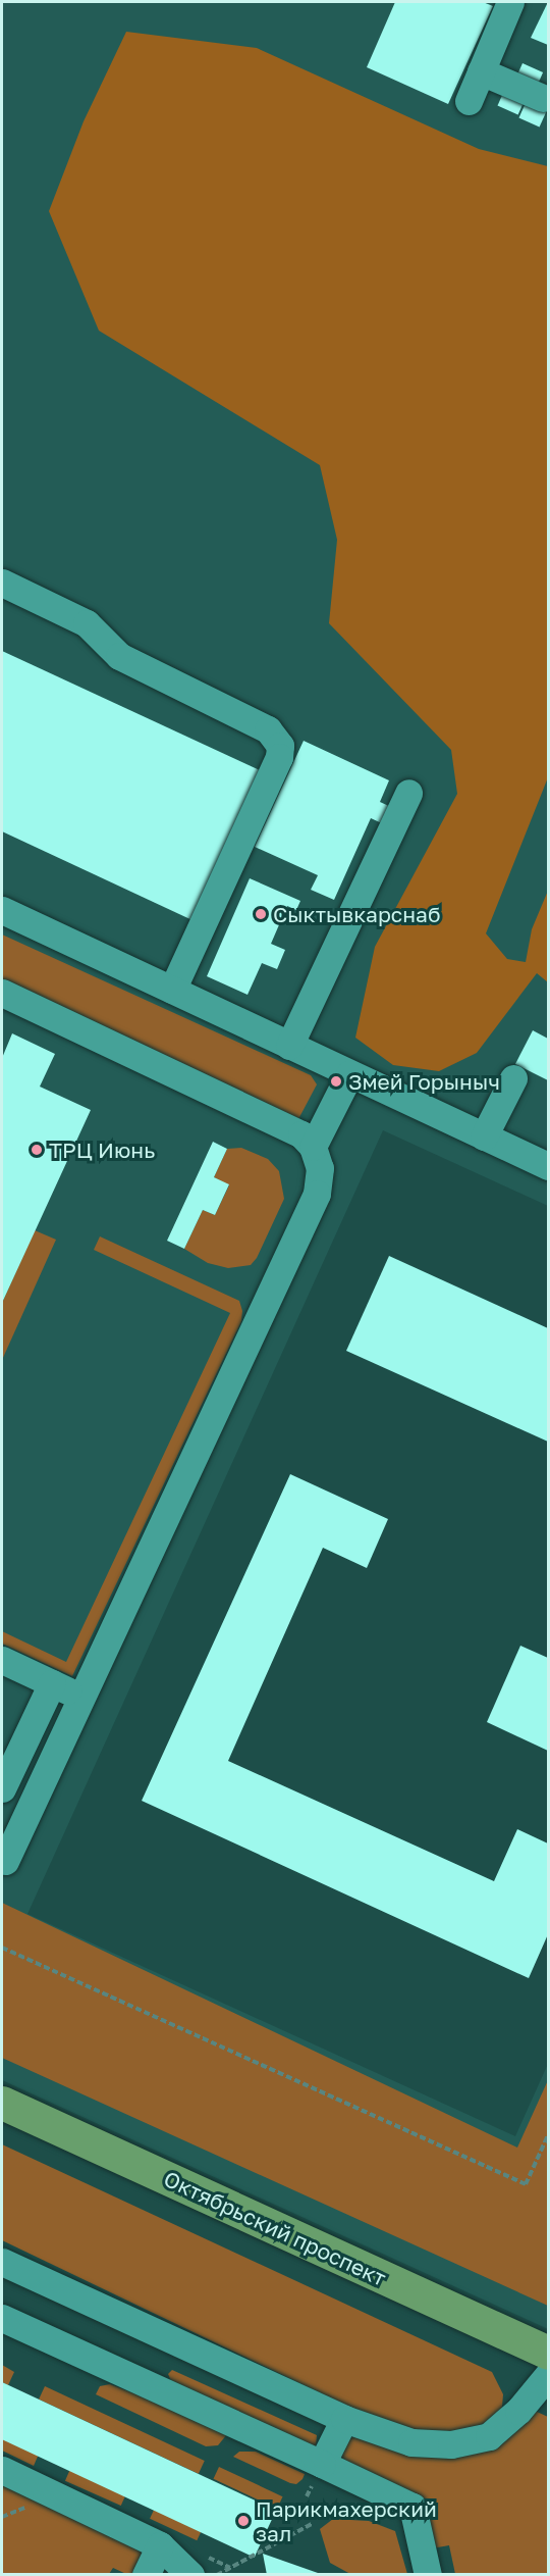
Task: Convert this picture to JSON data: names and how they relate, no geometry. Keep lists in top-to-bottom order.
{
  "streets": {
    "main road": ["Октябрьский проспект"]
  },
  "places": [
    "Сыктывкарснаб",
    "Змей Горыныч",
    "ТРЦ Июнь",
    "Парикмахерский зал"
  ]
}
